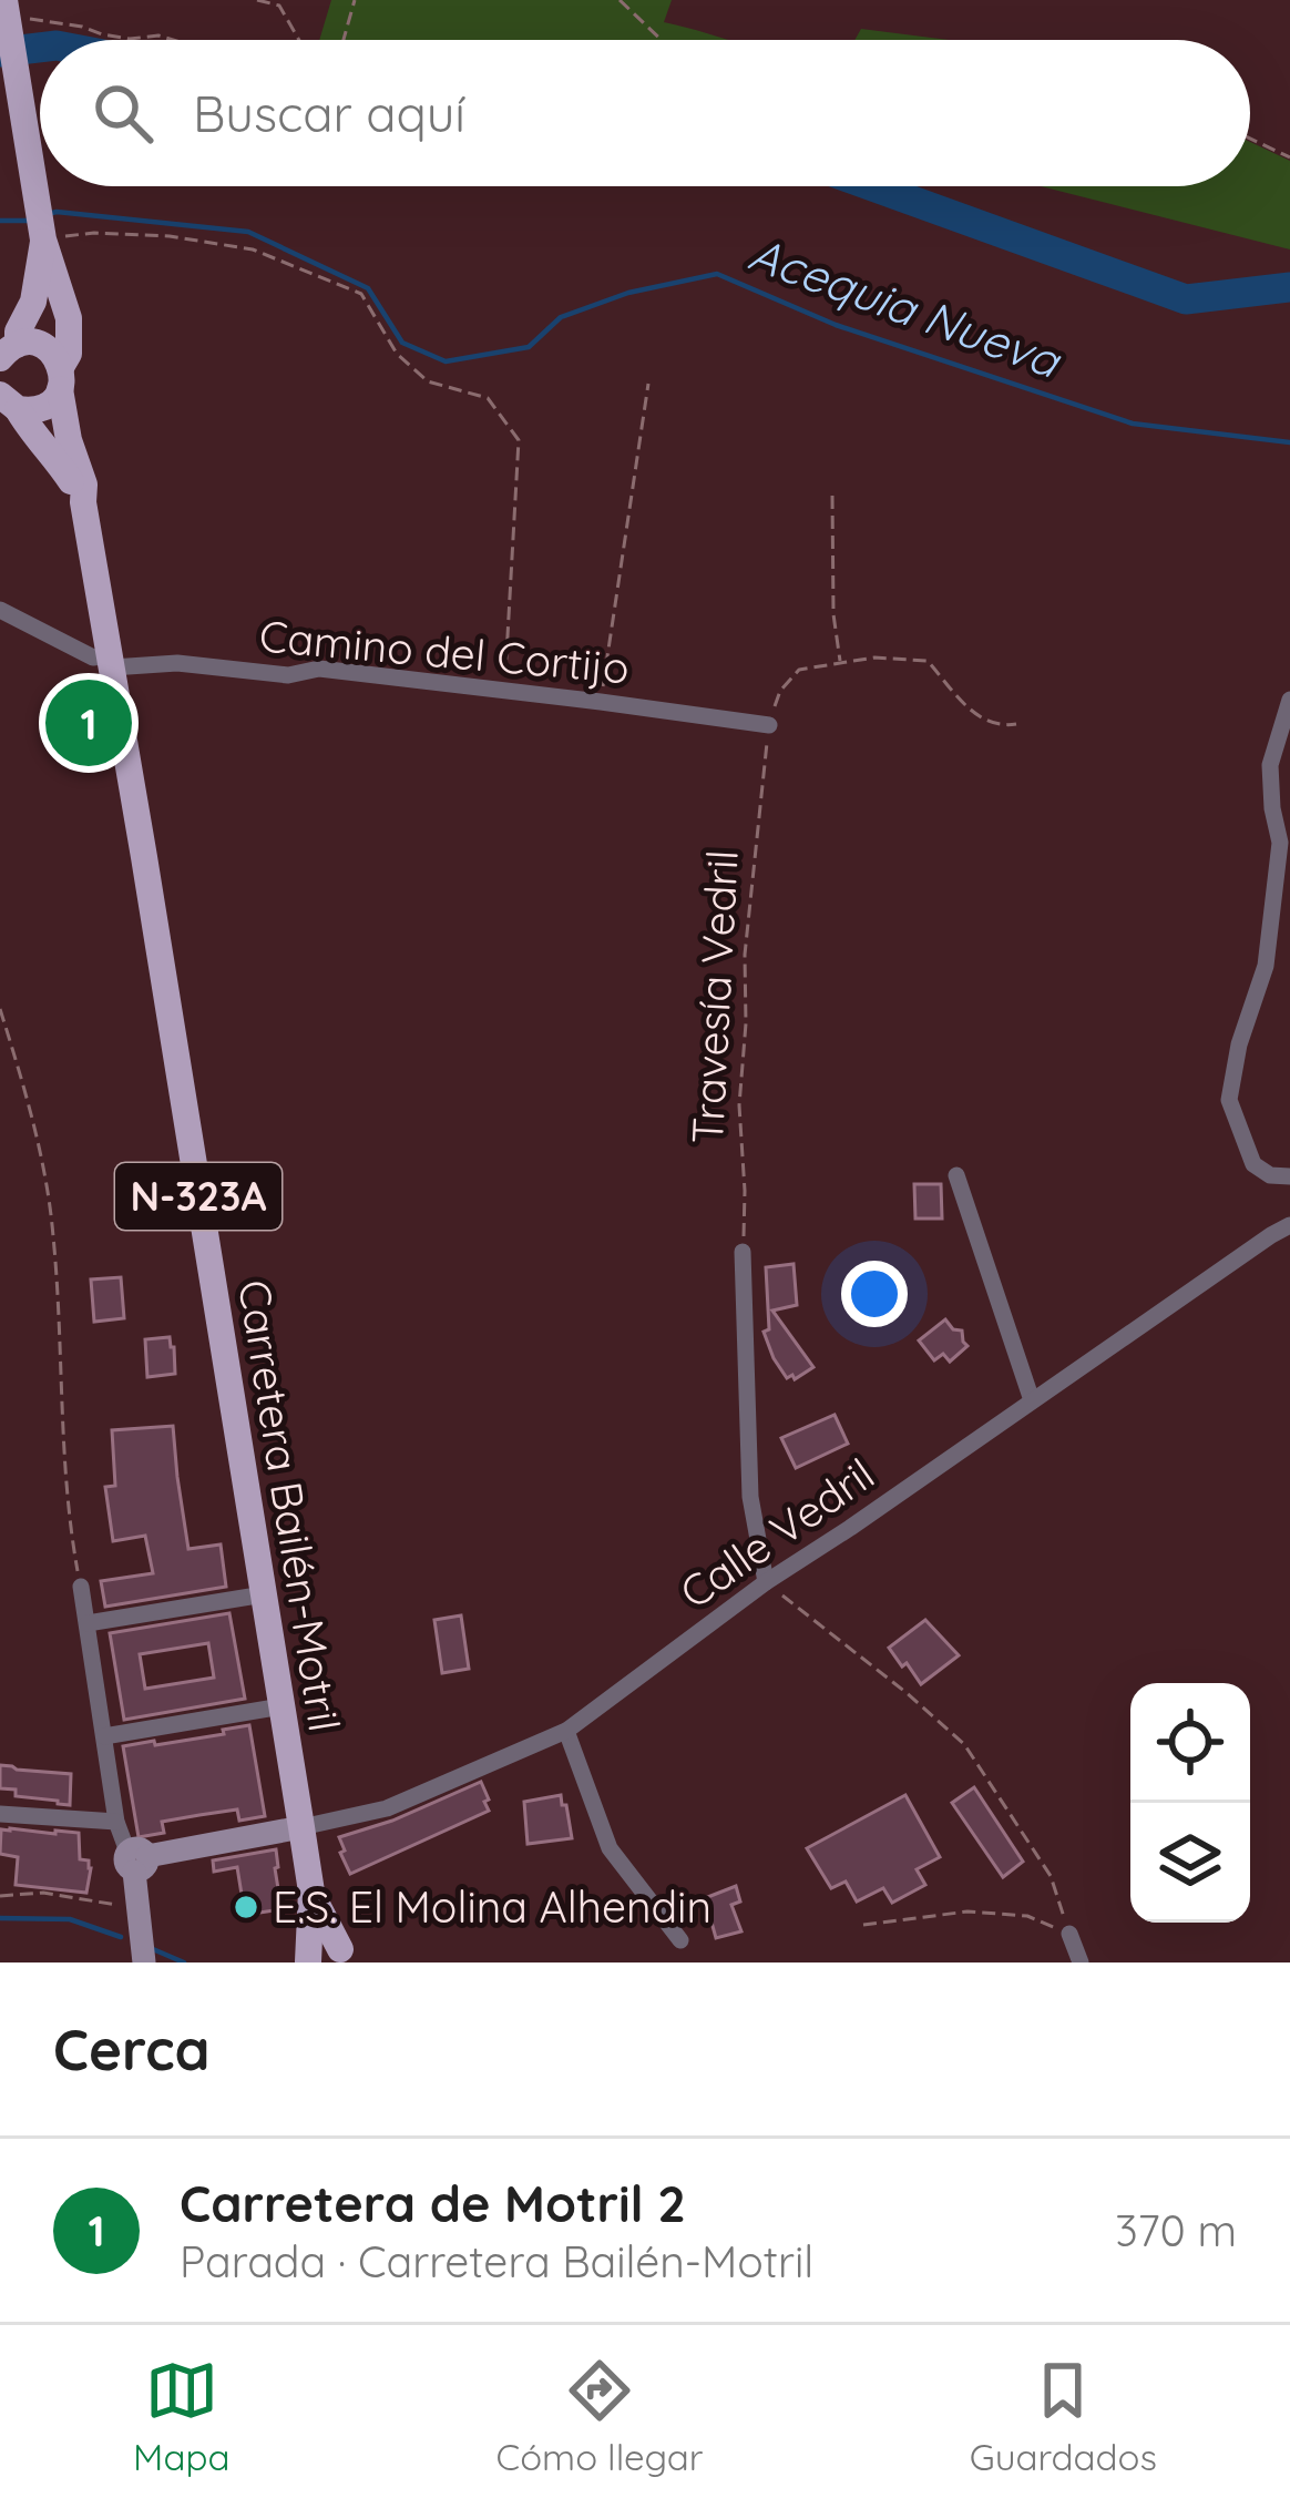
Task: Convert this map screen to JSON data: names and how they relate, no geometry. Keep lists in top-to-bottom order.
{
  "streets": {
    "main road": ["N-323A", "Carretera Bailén-Motril"],
    "street": ["Camino del Cortijo", "Calle Vedril"],
    "path": ["Travesía Vedril"]
  },
  "crossings": [
    ["Camino del Cortijo", "Travesía Vedril"],
    ["Camino del Cortijo", "Carretera Bailén-Motril"],
    ["N-323A", "Carretera Bailén-Motril"],
    ["Carretera Bailén-Motril", "Calle Vedril"]
  ],
  "water": ["Acequia Nueva"],
  "places": ["E.S. El Molina Alhendin"],
  "page": {
    "search": "Buscar aquí",
    "pins": "1",
    "heading": "Cerca",
    "list": [
      {
        "mark": "1",
        "name": "Carretera de Motril 2",
        "note": "Parada · Carretera Bailén-Motril",
        "value": "370 m"
      }
    ],
    "nav": ["Mapa", "Cómo llegar", "Guardados"]
  }
}
